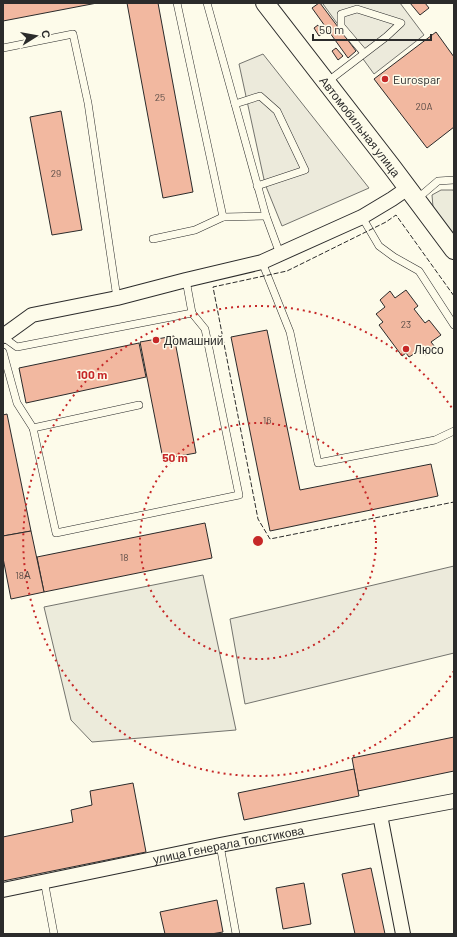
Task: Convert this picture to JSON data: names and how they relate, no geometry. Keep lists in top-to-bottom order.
{
  "streets": {
    "street": ["Автомобильная улица", "улица Генерала Толстикова"]
  },
  "places": ["Eurospar", "Домашний", "Люсо"],
  "house_numbers": [
    "25",
    "20A",
    "29",
    "23",
    "16",
    "18",
    "18А"
  ],
  "scale_bar": "50 m",
  "north": "right",
  "rings": ["100 m", "50 m"]
}
